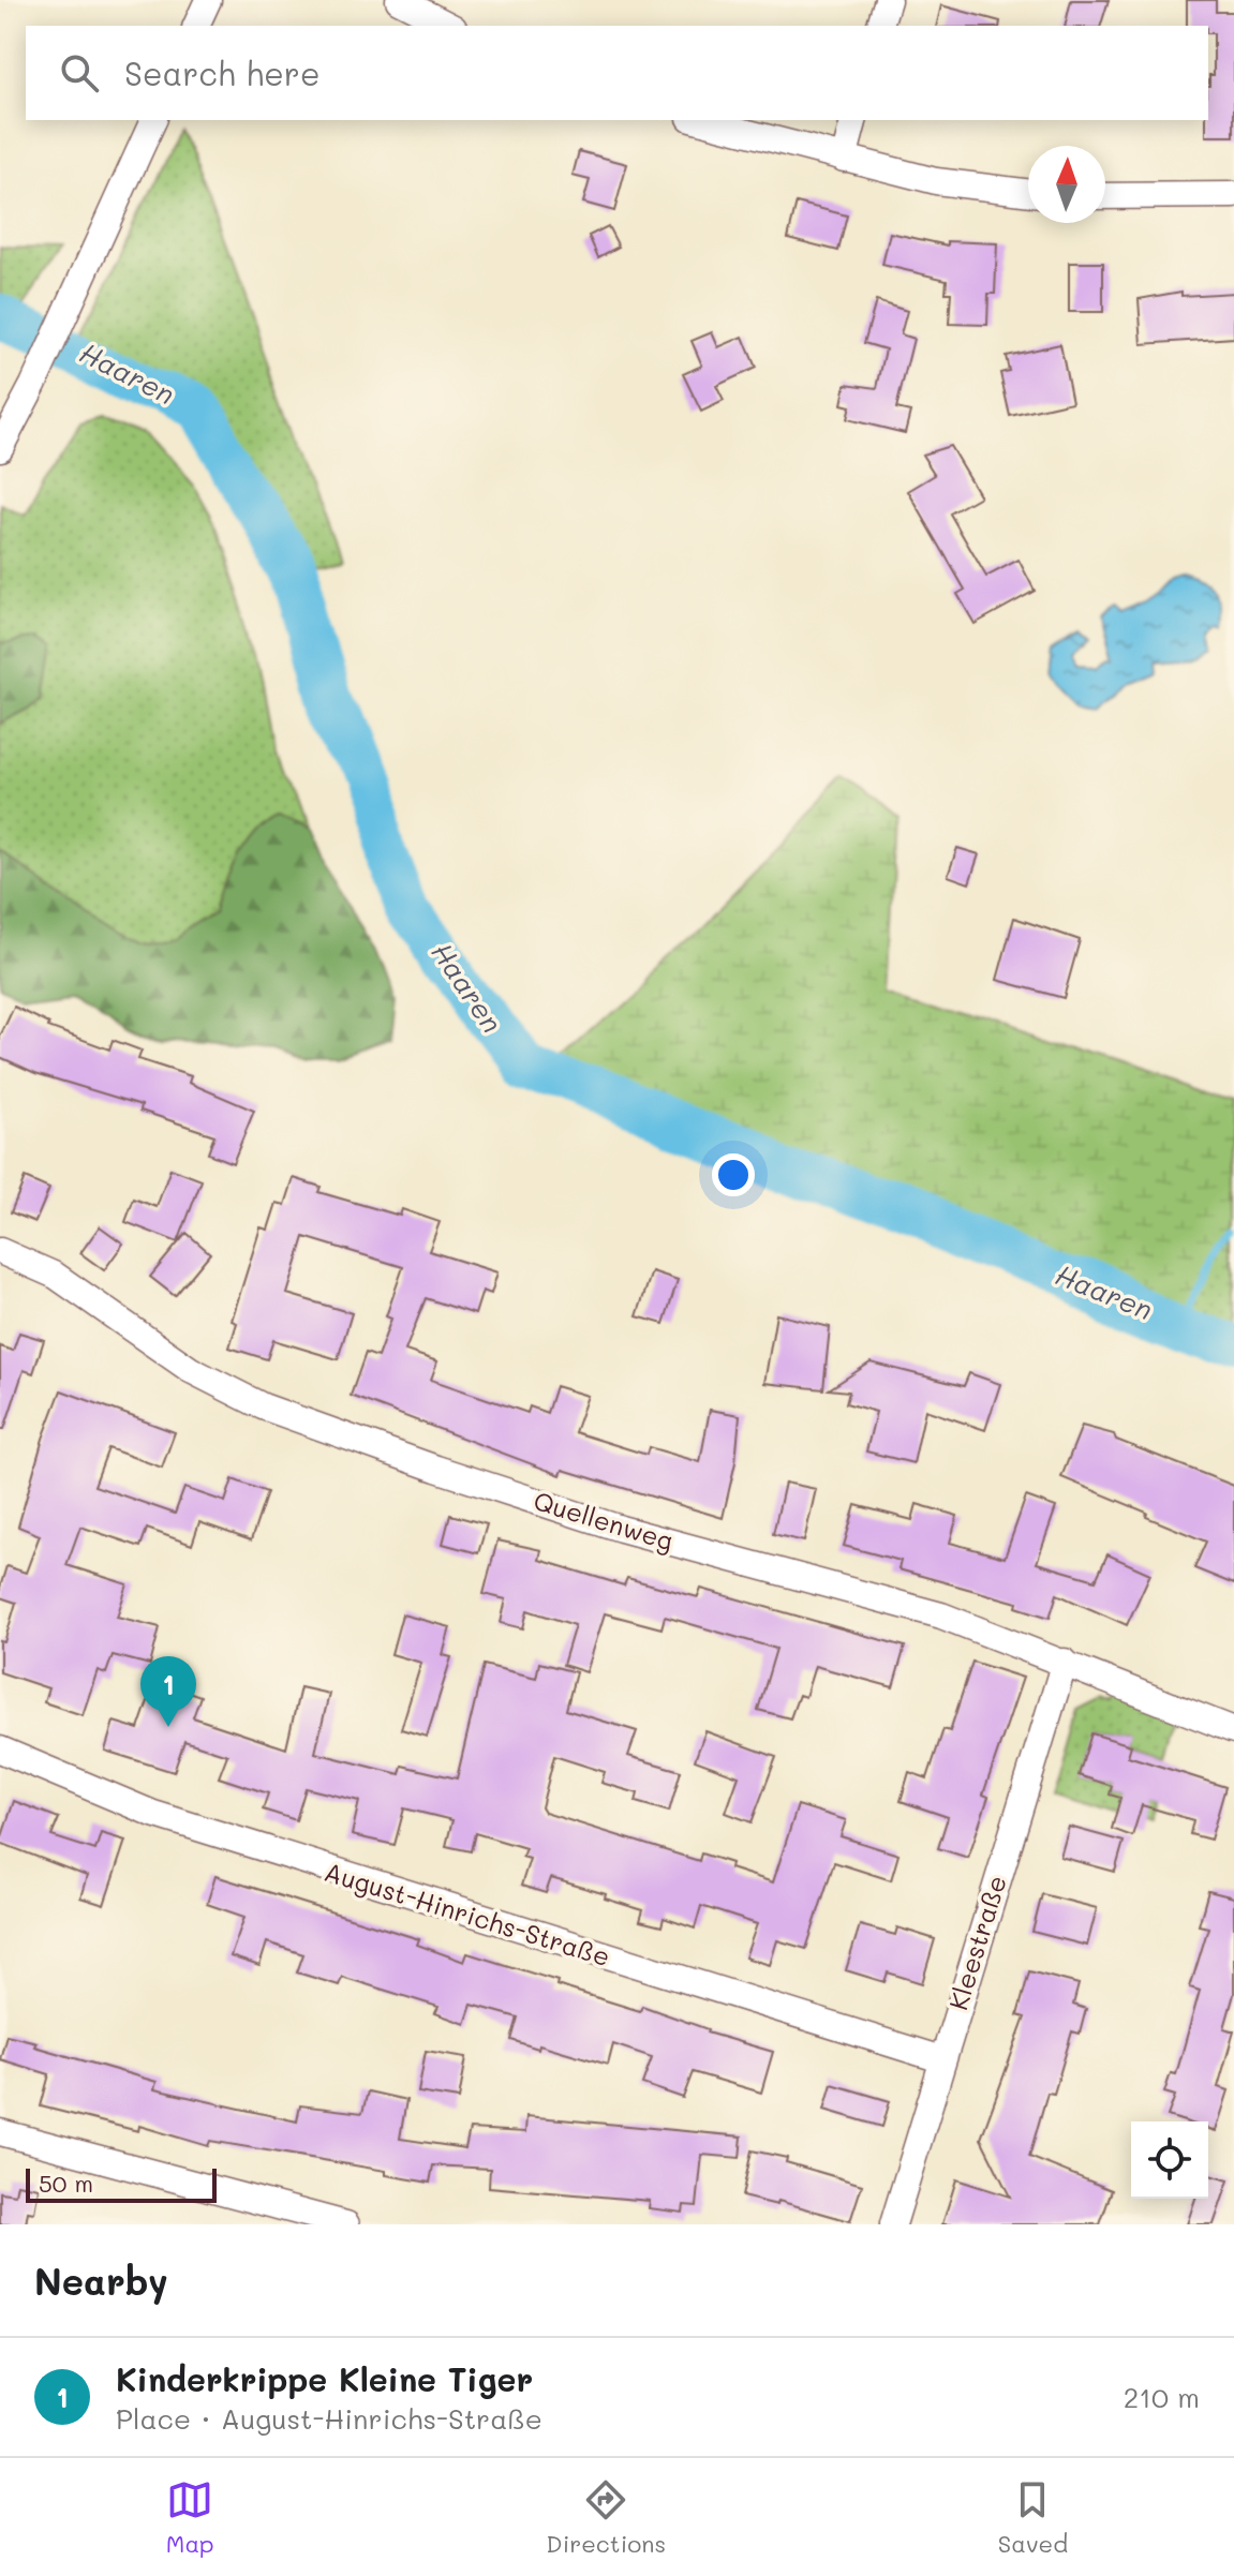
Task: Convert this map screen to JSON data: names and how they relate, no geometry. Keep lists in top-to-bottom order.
{
  "streets": {
    "street": ["Quellenweg", "August-Hinrichs-Straße", "Kleestraße"]
  },
  "crossings": [
    ["Quellenweg", "Kleestraße"],
    ["August-Hinrichs-Straße", "Kleestraße"]
  ],
  "water": ["Haaren"],
  "scale_bar": "50 m",
  "north": "top",
  "page": {
    "search": "Search here",
    "pins": "1",
    "scale": "50 m",
    "heading": "Nearby",
    "list": [
      {
        "mark": "1",
        "name": "Kinderkrippe Kleine Tiger",
        "note": "Place · August-Hinrichs-Straße",
        "value": "210 m"
      }
    ],
    "nav": ["Map", "Directions", "Saved"]
  }
}
